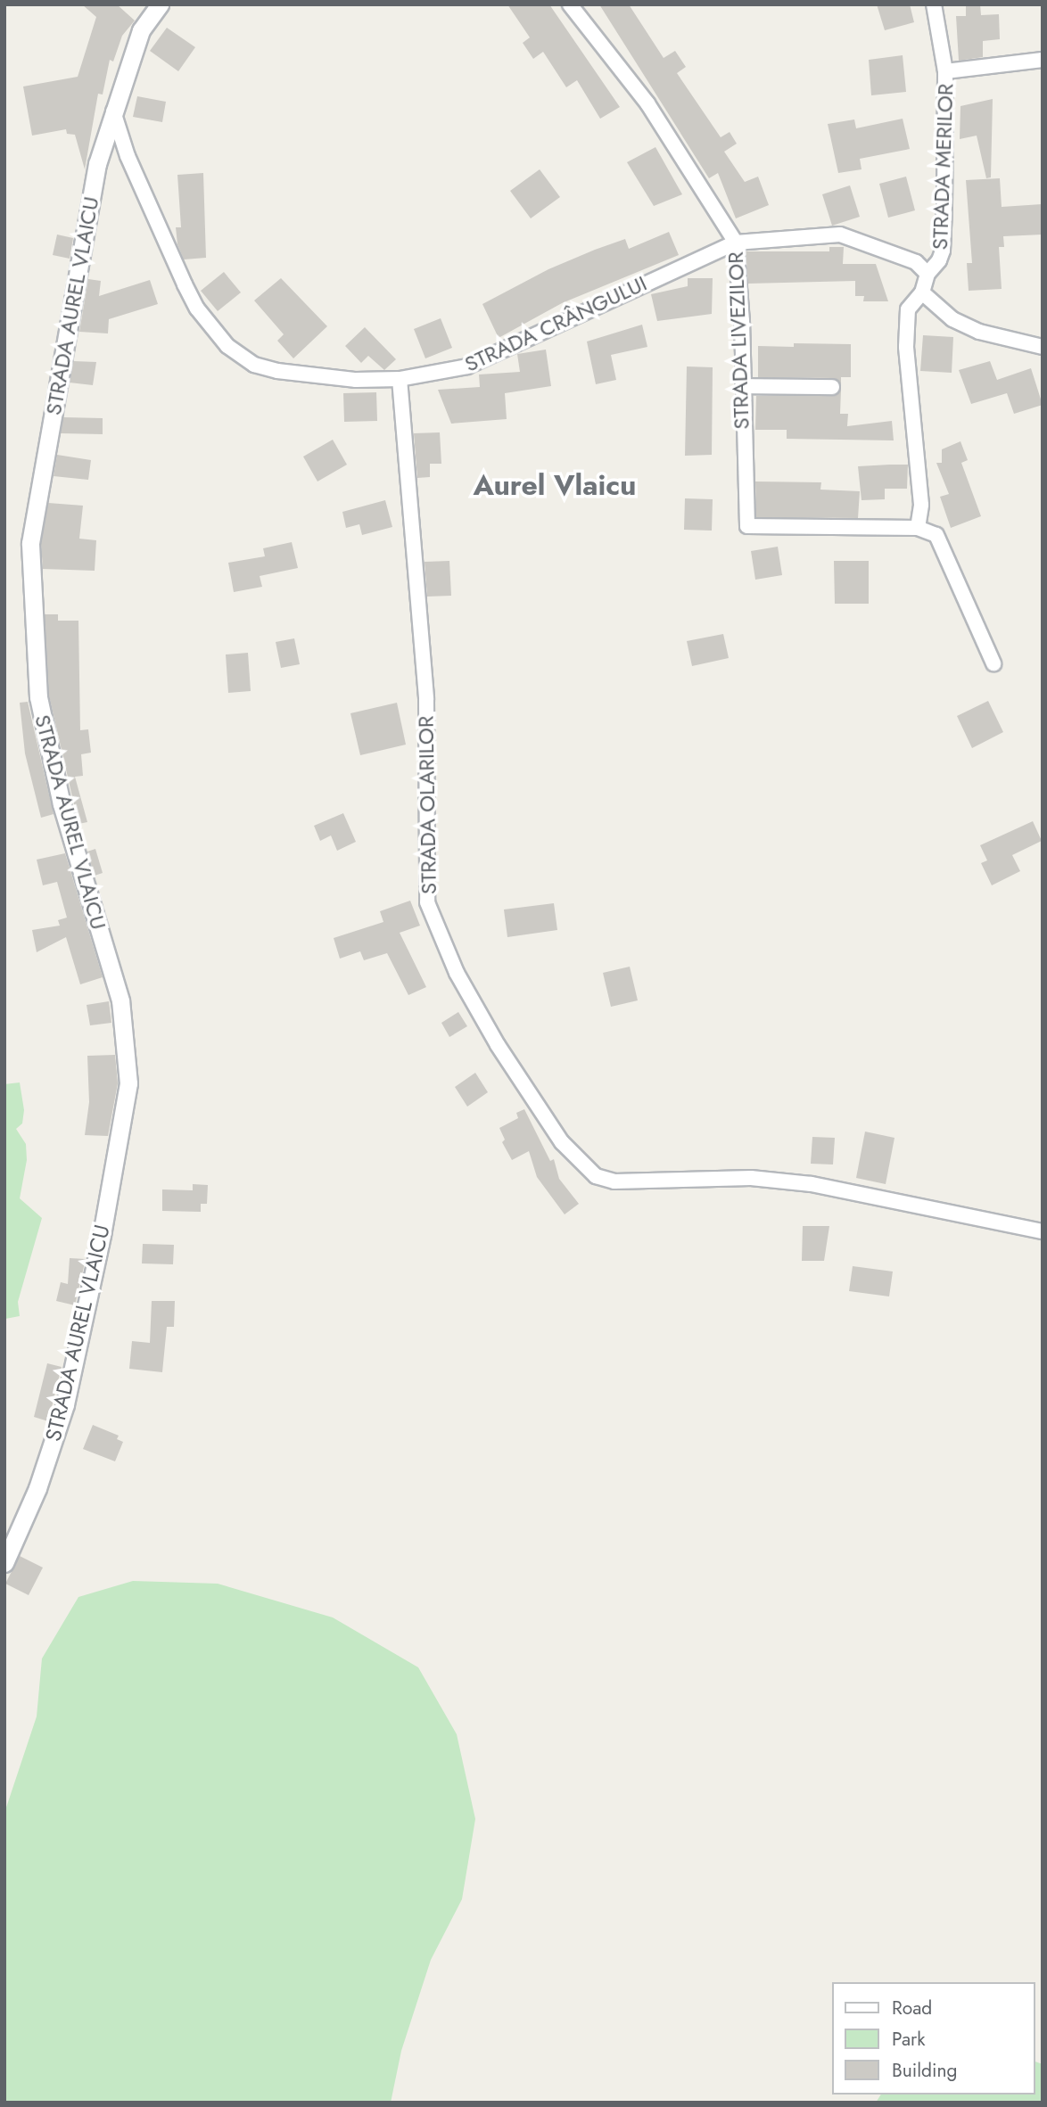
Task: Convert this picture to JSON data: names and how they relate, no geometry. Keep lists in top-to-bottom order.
{
  "streets": {
    "street": [
      "STRADA MERILOR",
      "STRADA AUREL VLAICU",
      "STRADA CRÂNGULUI",
      "STRADA LIVEZILOR",
      "STRADA OLARILOR"
    ]
  },
  "crossings": [
    ["STRADA MERILOR", "STRADA CRÂNGULUI"],
    ["STRADA MERILOR", "STRADA LIVEZILOR"],
    ["STRADA AUREL VLAICU", "STRADA CRÂNGULUI"],
    ["STRADA CRÂNGULUI", "STRADA LIVEZILOR"],
    ["STRADA CRÂNGULUI", "STRADA OLARILOR"]
  ],
  "districts": ["Aurel Vlaicu"],
  "legend": ["Road", "Park", "Building"]
}
